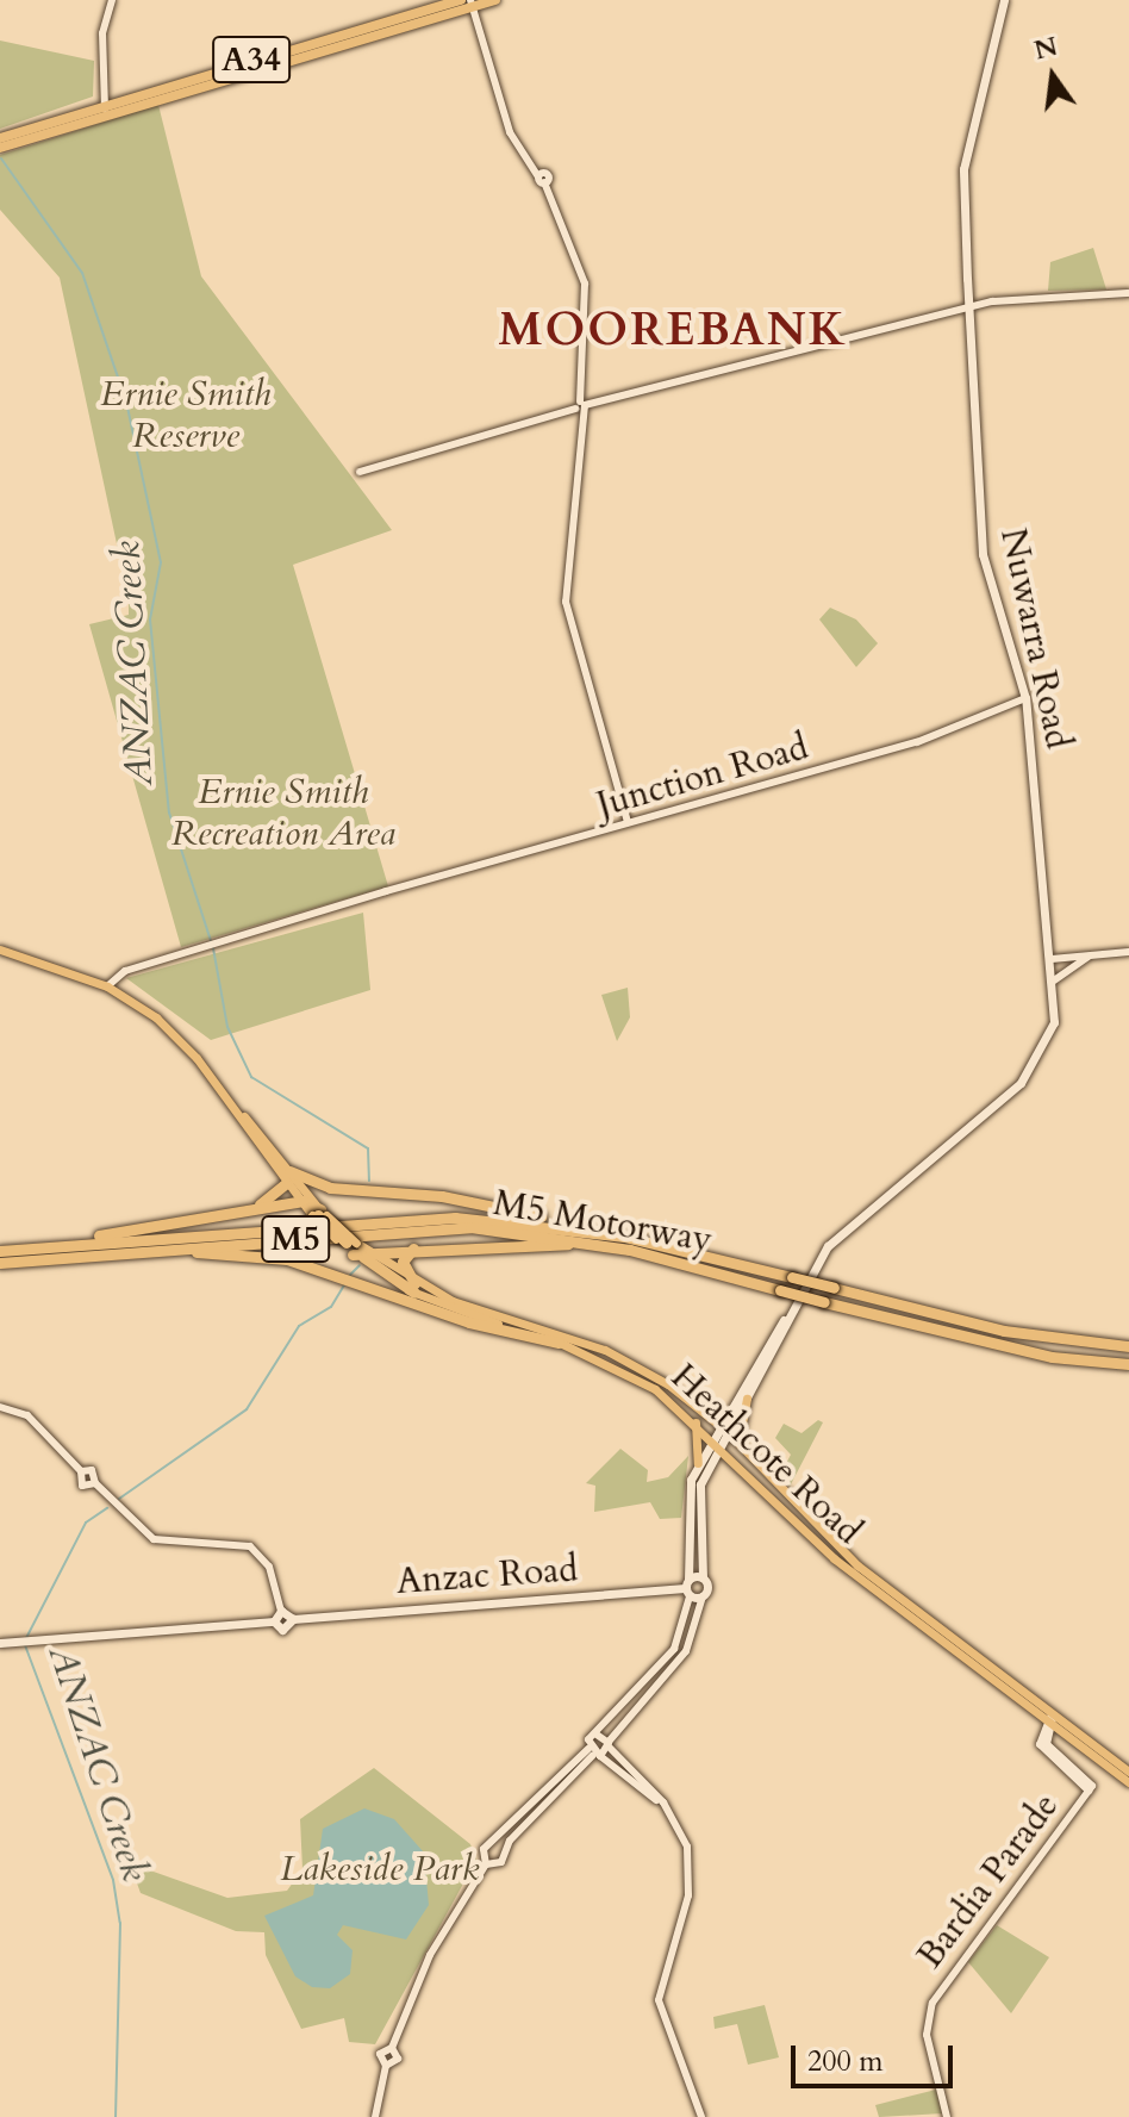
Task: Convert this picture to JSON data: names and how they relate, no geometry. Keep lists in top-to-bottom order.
{
  "streets": {
    "highway": ["A34", "M5 Motorway", "M5"],
    "main road": ["Nuwarra Road", "Heathcote Road", "Anzac Road"],
    "street": ["Junction Road", "Bardia Parade"]
  },
  "crossings": [
    ["Nuwarra Road", "Junction Road"],
    ["Nuwarra Road", "Heathcote Road"],
    ["Heathcote Road", "Bardia Parade"]
  ],
  "districts": ["MOOREBANK"],
  "water": ["ANZAC Creek"],
  "parks": ["Ernie Smith Reserve", "Ernie Smith Recreation Area", "Lakeside Park"],
  "scale_bar": "200 m",
  "north": "top"
}
